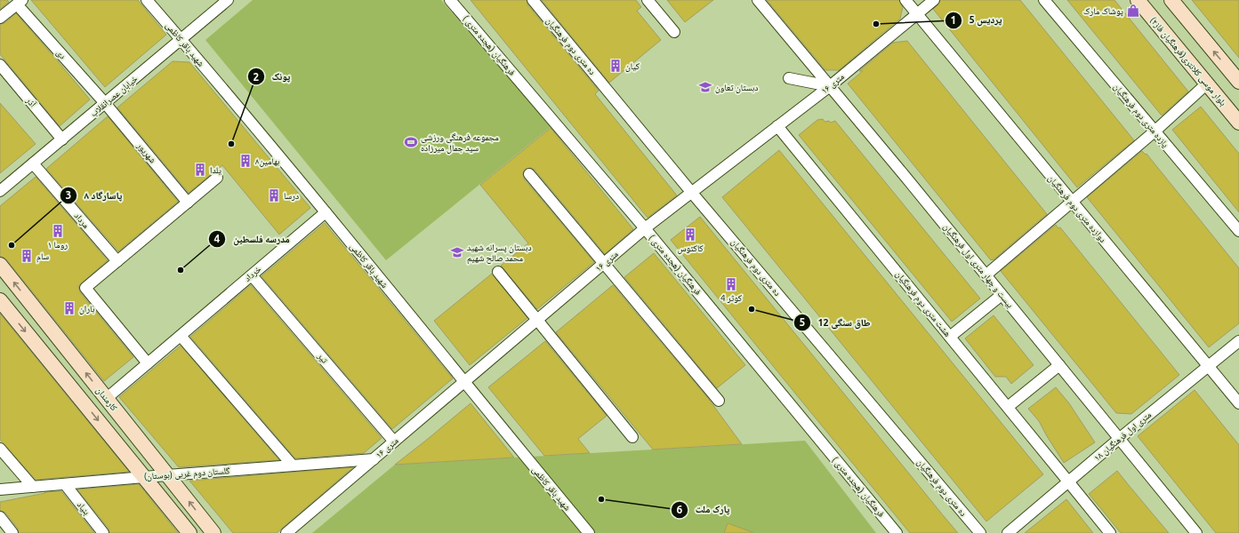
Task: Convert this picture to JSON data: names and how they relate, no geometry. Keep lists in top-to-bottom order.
{
  "streets": {
    "main road": ["بلوار موسی کلانتری(فرهنگیان فاز۲)", "کارمندان"],
    "street": [
      "شهید باقر کاظمی",
      "فرهنگیان (هجده متری )",
      "ده متری دوم فرهنگیان",
      "دی",
      "۱۶ متری",
      "خیابان عصرانقلاب",
      "آذر",
      "یازده متری دوم فرهنگیان",
      "شهریور",
      "دوازده متری دوم فرهنگیان",
      "مرداد",
      "بیست و چهار متری اول فرهنگیان",
      "خرداد",
      "هشت متری دوم فرهنگیان",
      "تیر",
      "۱۸ متری اول فرهنگیان",
      "گلستان دوم غربی (بوستان)",
      "بنیاد"
    ]
  },
  "crossings": [
    ["شهید باقر کاظمی", "۱۶ متری"],
    ["شهید باقر کاظمی", "خیابان عصرانقلاب"],
    ["شهید باقر کاظمی", "خرداد"],
    ["فرهنگیان (هجده متری )", "۱۶ متری"],
    ["ده متری دوم فرهنگیان", "۱۶ متری"],
    ["دی", "خیابان عصرانقلاب"],
    ["دی", "شهریور"],
    ["۱۶ متری", "دوازده متری دوم فرهنگیان"],
    ["۱۶ متری", "بیست و چهار متری اول فرهنگیان"],
    ["۱۶ متری", "هشت متری دوم فرهنگیان"],
    ["۱۶ متری", "تیر"],
    ["۱۶ متری", "گلستان دوم غربی (بوستان)"],
    ["خیابان عصرانقلاب", "آذر"],
    ["خیابان عصرانقلاب", "شهریور"],
    ["خیابان عصرانقلاب", "مرداد"],
    ["دوازده متری دوم فرهنگیان", "۱۸ متری اول فرهنگیان"],
    ["بیست و چهار متری اول فرهنگیان", "۱۸ متری اول فرهنگیان"],
    ["خرداد", "تیر"],
    ["خرداد", "کارمندان"],
    ["هشت متری دوم فرهنگیان", "۱۸ متری اول فرهنگیان"],
    ["کارمندان", "گلستان دوم غربی (بوستان)"],
    ["گلستان دوم غربی (بوستان)", "بنیاد"]
  ],
  "places": {
    "shop": ["پوشاک مارک"],
    "other": [
      "پردیس 5",
      "پونک",
      "پاسارگاد ۸",
      "مدرسه فلسطین",
      "طاق سنگی 12",
      "پارک ملت"
    ],
    "building": [
      "کیان",
      "بهامین۸",
      "یلدا",
      "درسا",
      "روما ۱",
      "کاکتوس",
      "سام",
      "کوثر 4",
      "باران"
    ],
    "school or university": ["دبستان تعاون", "دبستان پسرانه شهید محمد صالح شهیم"],
    "sports": ["مجموعه فرهنگی ورزشی سید جمال میرزاده"]
  }
}
